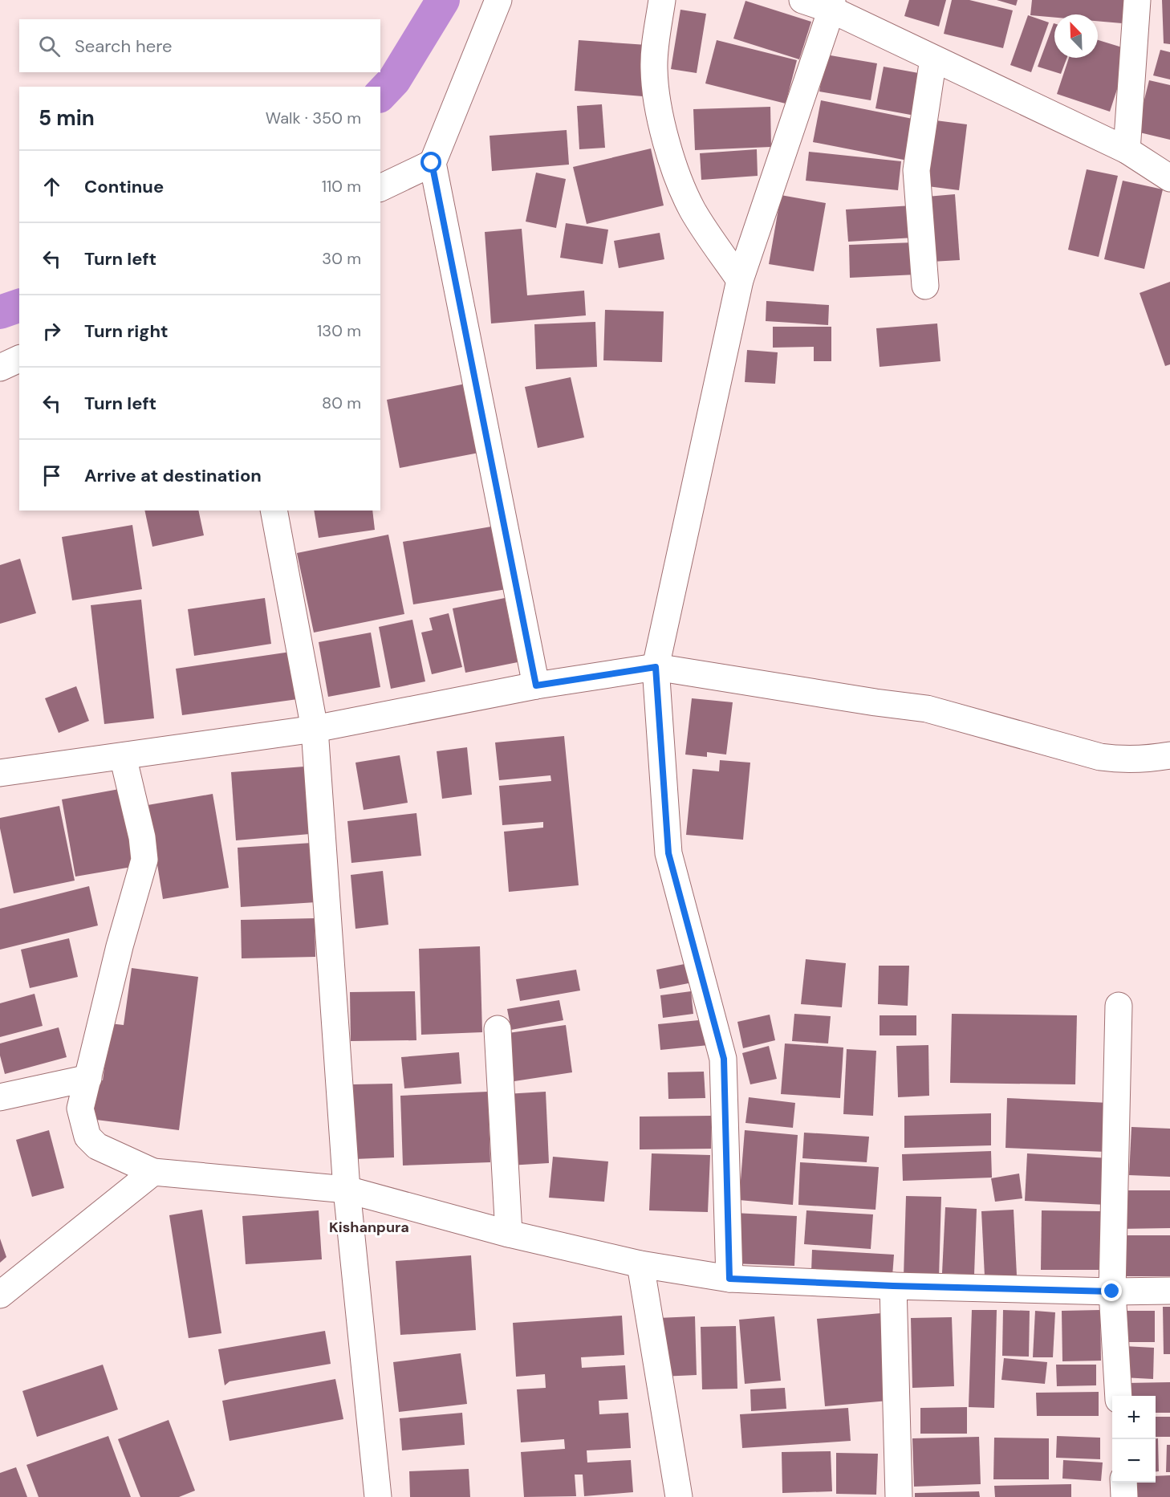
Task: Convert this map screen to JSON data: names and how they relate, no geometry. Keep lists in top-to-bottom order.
{
  "districts": ["Kishanpura"],
  "north": "top left",
  "page": {
    "search": "Search here",
    "heading": ["5 min", "Walk · 350 m"],
    "list": [
      ["Continue", "110 m"],
      ["Turn left", "30 m"],
      ["Turn right", "130 m"],
      ["Turn left", "80 m"],
      "Arrive at destination"
    ],
    "map_buttons": ["+", "−"]
  }
}
